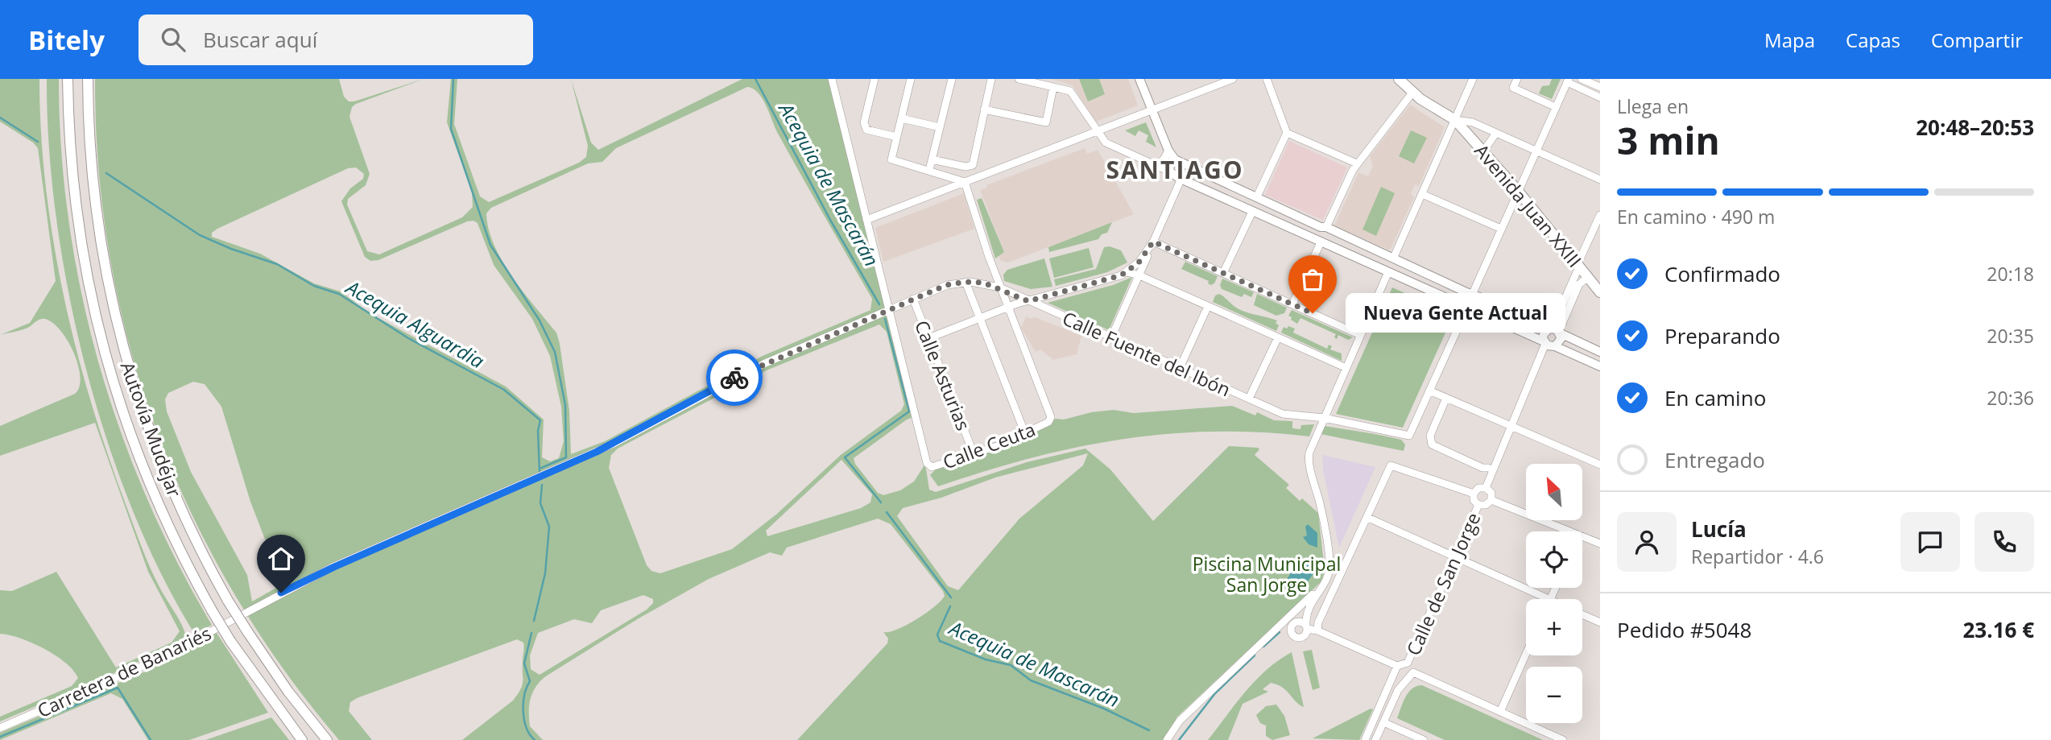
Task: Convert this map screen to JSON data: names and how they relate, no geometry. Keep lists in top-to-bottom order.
{
  "streets": {
    "highway": ["Avenida Juan XXIII", "Autovía Mudéjar"],
    "street": [
      "Calle Fuente del Ibón",
      "Calle Asturias",
      "Calle Ceuta",
      "Calle de San Jorge",
      "Carretera de Banariés"
    ]
  },
  "crossings": [
    ["Calle Fuente del Ibón", "Calle Asturias"],
    ["Calle Fuente del Ibón", "Calle Ceuta"],
    ["Calle Fuente del Ibón", "Carretera de Banariés"],
    ["Calle Asturias", "Calle Ceuta"],
    ["Calle Ceuta", "Carretera de Banariés"]
  ],
  "districts": ["SANTIAGO"],
  "water": ["Acequia de Mascarán", "Acequia Alguardia"],
  "parks": ["Piscina Municipal San Jorge"],
  "places": ["Nueva Gente Actual"],
  "north": "top left",
  "page": {
    "header": "Bitely",
    "search": "Buscar aquí",
    "nav": ["Mapa", "Capas", "Compartir"],
    "heading": ["3 min", "Llega en", "20:48–20:53"],
    "panel": [
      "Lucía",
      "Repartidor · 4.6",
      "Pedido #5048",
      "23.16 €"
    ],
    "bar": "En camino · 490 m",
    "list": [
      ["Confirmado", "20:18"],
      ["Preparando", "20:35"],
      ["En camino", "20:36"],
      "Entregado"
    ],
    "bubble": "Nueva Gente Actual",
    "map_buttons": ["+", "−"]
  }
}
